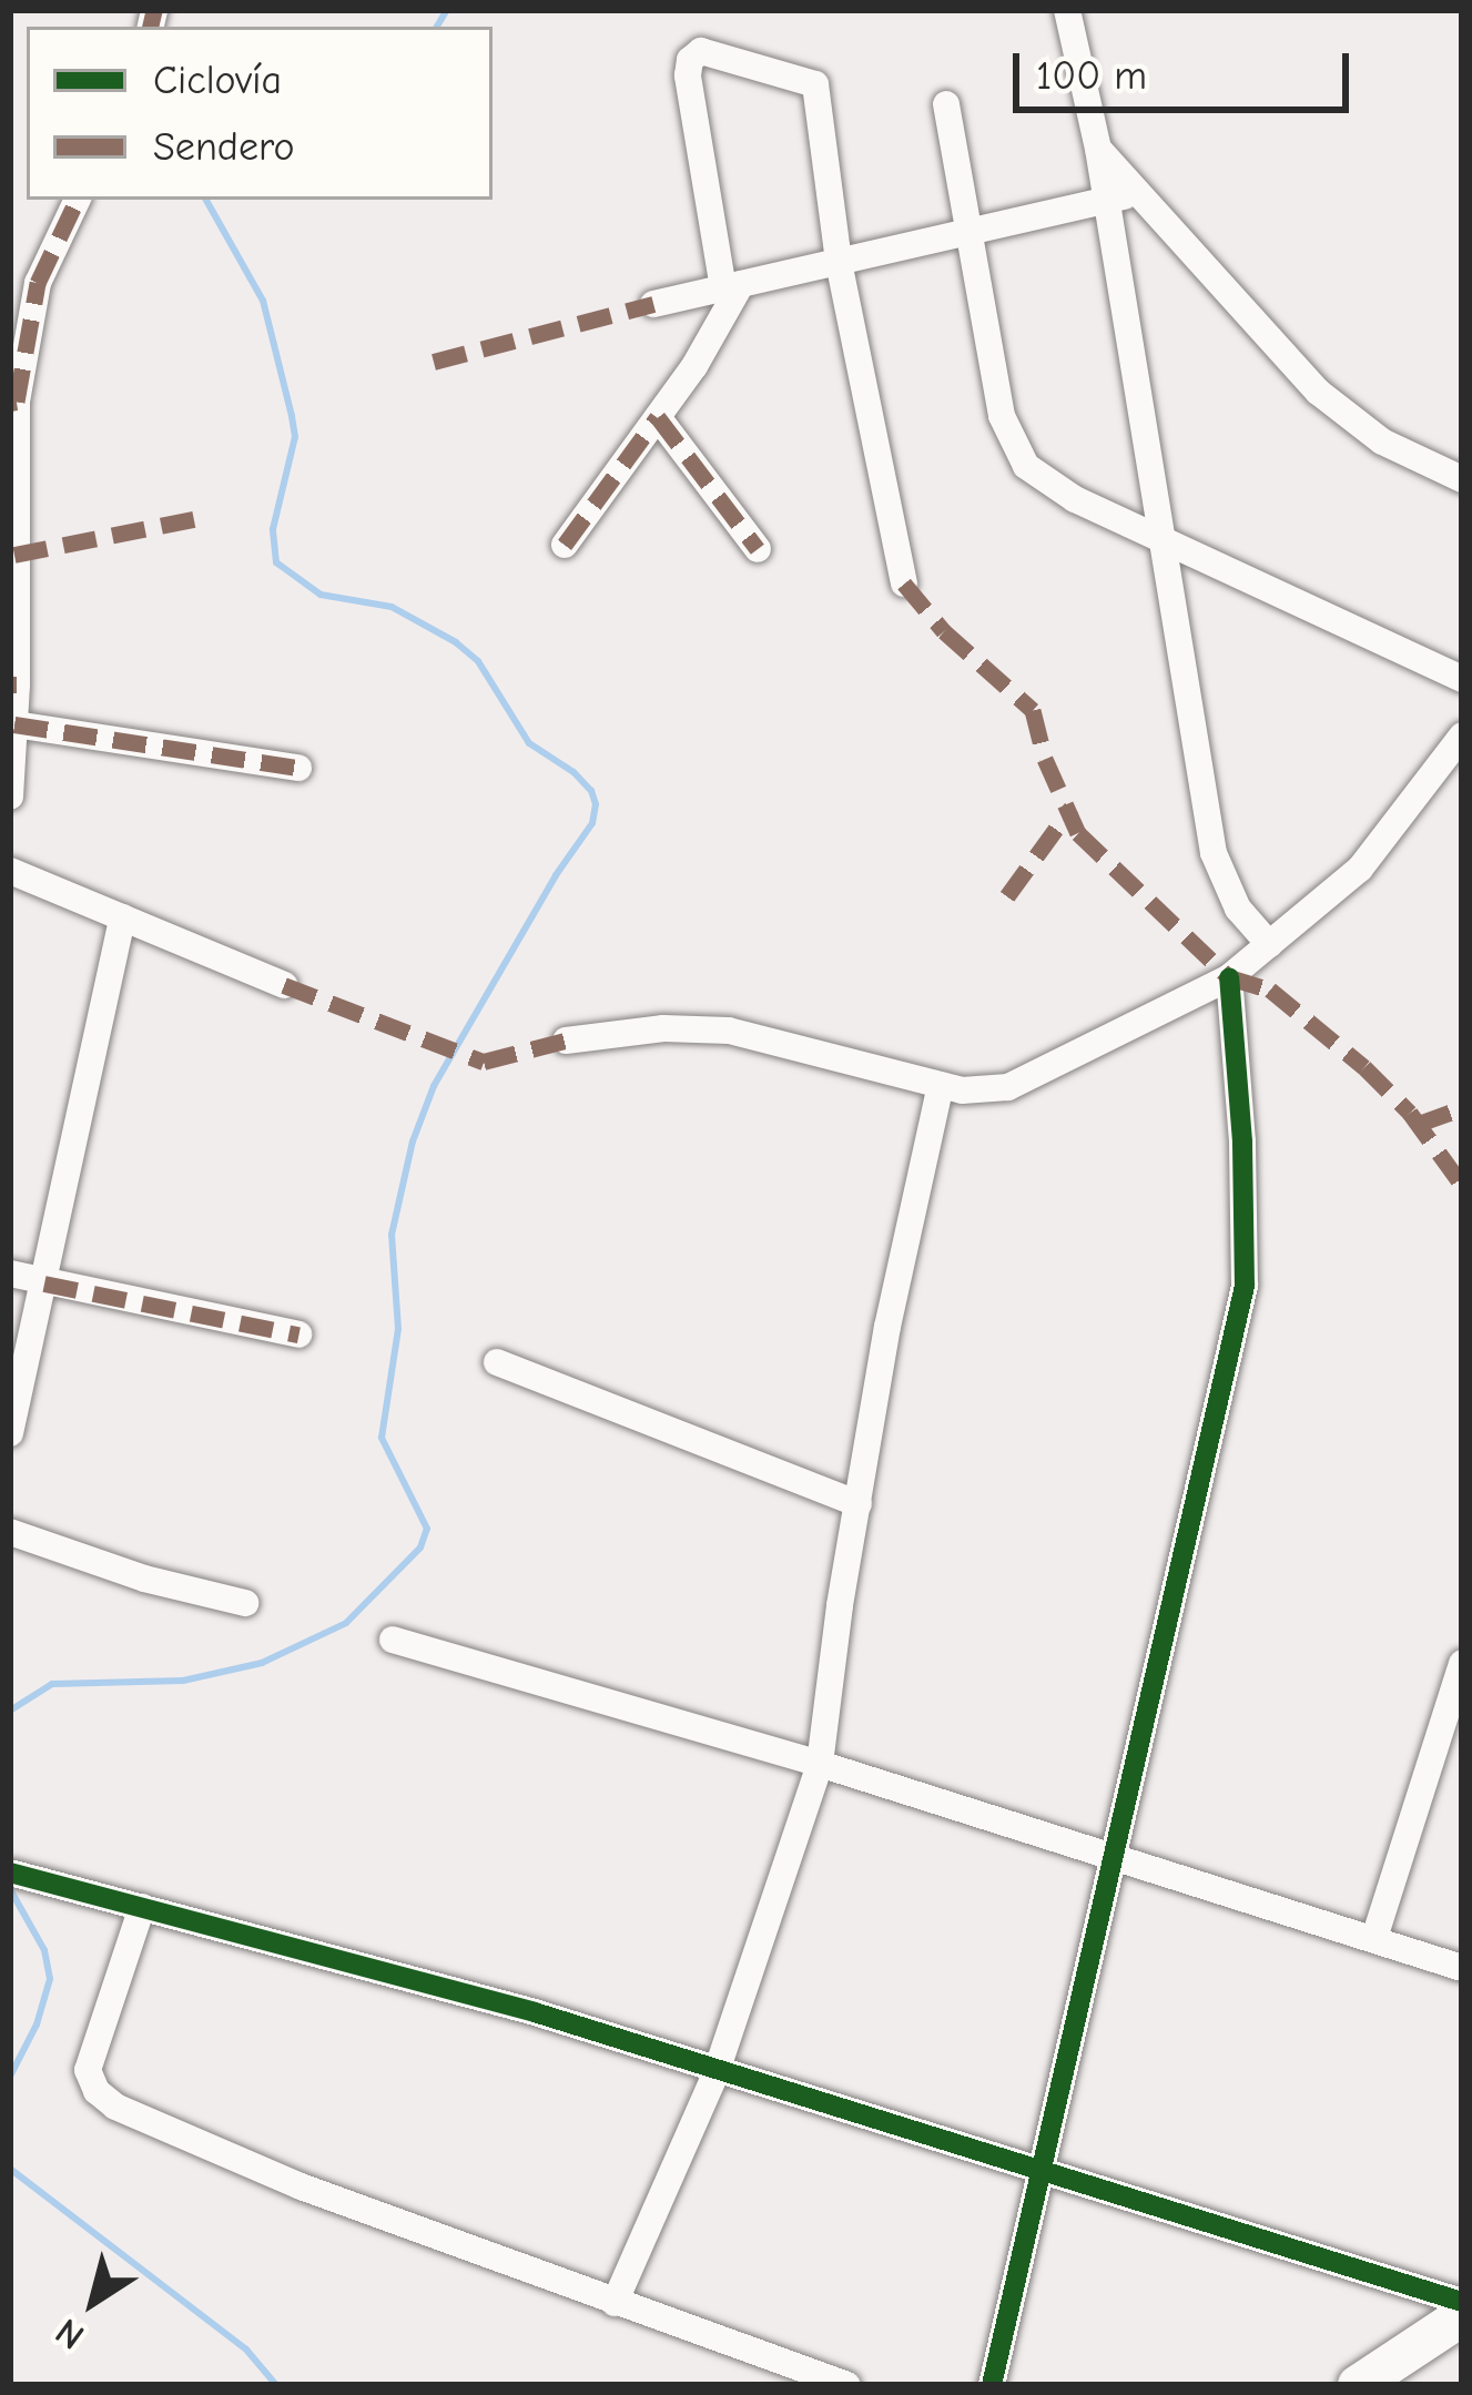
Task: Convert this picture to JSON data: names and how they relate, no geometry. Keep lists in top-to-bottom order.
{
  "legend": ["Ciclovía", "Sendero"],
  "scale_bar": "100 m",
  "north": "bottom left"
}
